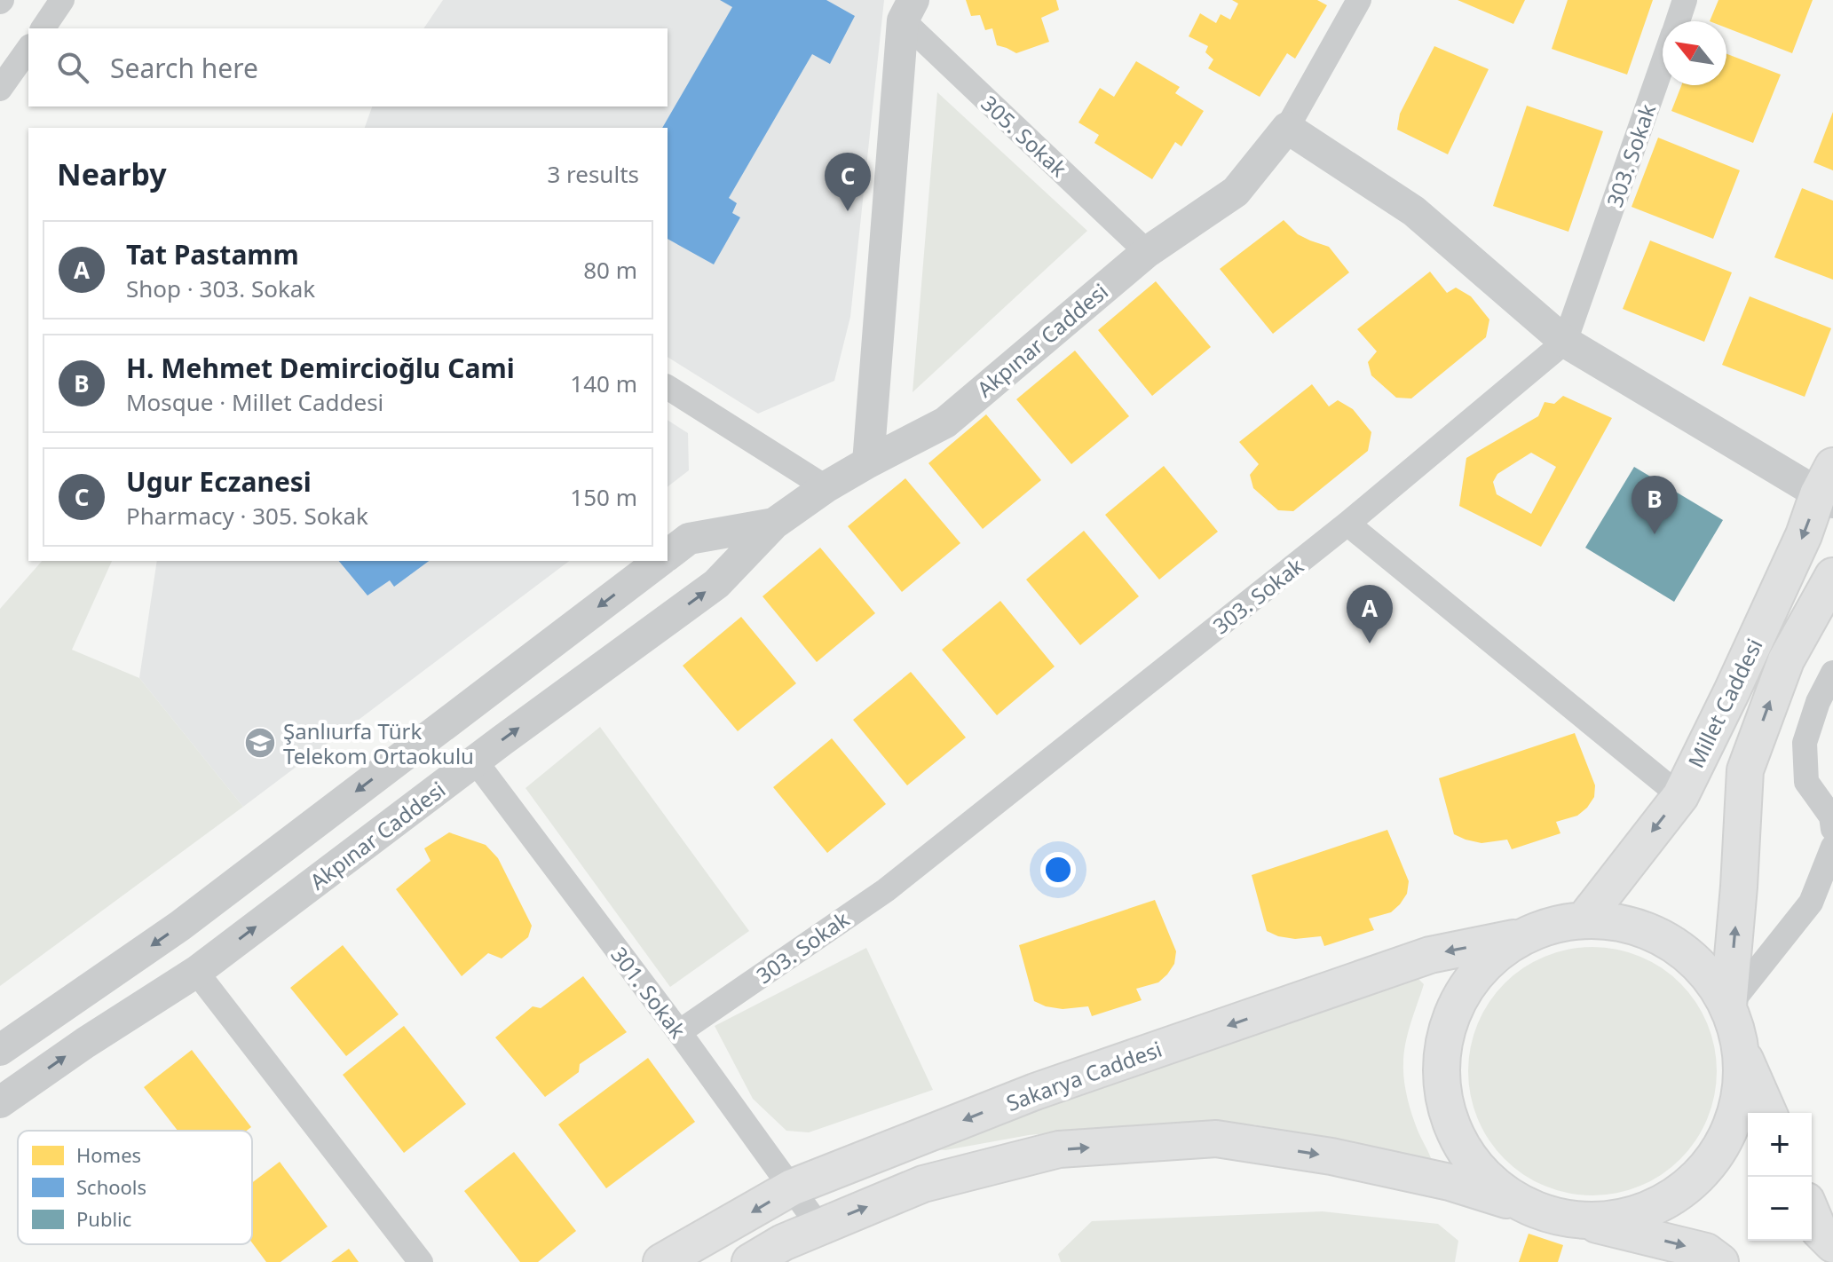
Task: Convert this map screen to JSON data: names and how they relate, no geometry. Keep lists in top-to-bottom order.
{
  "streets": {
    "main road": ["Millet Caddesi", "Sakarya Caddesi"],
    "street": [
      "305. Sokak",
      "303. Sokak",
      "Akpınar Caddesi",
      "301. Sokak"
    ]
  },
  "crossings": [
    ["305. Sokak", "Akpınar Caddesi"],
    ["303. Sokak", "301. Sokak"],
    ["Akpınar Caddesi", "301. Sokak"],
    ["301. Sokak", "Sakarya Caddesi"]
  ],
  "places": {
    "school or university": ["Şanlıurfa Türk Telekom Ortaokulu"]
  },
  "legend": ["Homes", "Schools", "Public"],
  "north": "top left",
  "page": {
    "search": "Search here",
    "heading": ["Nearby", "3 results"],
    "pins": ["C", "B", "A"],
    "list": [
      {
        "mark": "A",
        "name": "Tat Pastamm",
        "note": "Shop · 303. Sokak",
        "value": "80 m"
      },
      {
        "mark": "B",
        "name": "H. Mehmet Demircioğlu Cami",
        "note": "Mosque · Millet Caddesi",
        "value": "140 m"
      },
      {
        "mark": "C",
        "name": "Ugur Eczanesi",
        "note": "Pharmacy · 305. Sokak",
        "value": "150 m"
      }
    ],
    "map_buttons": ["+", "−"]
  }
}
